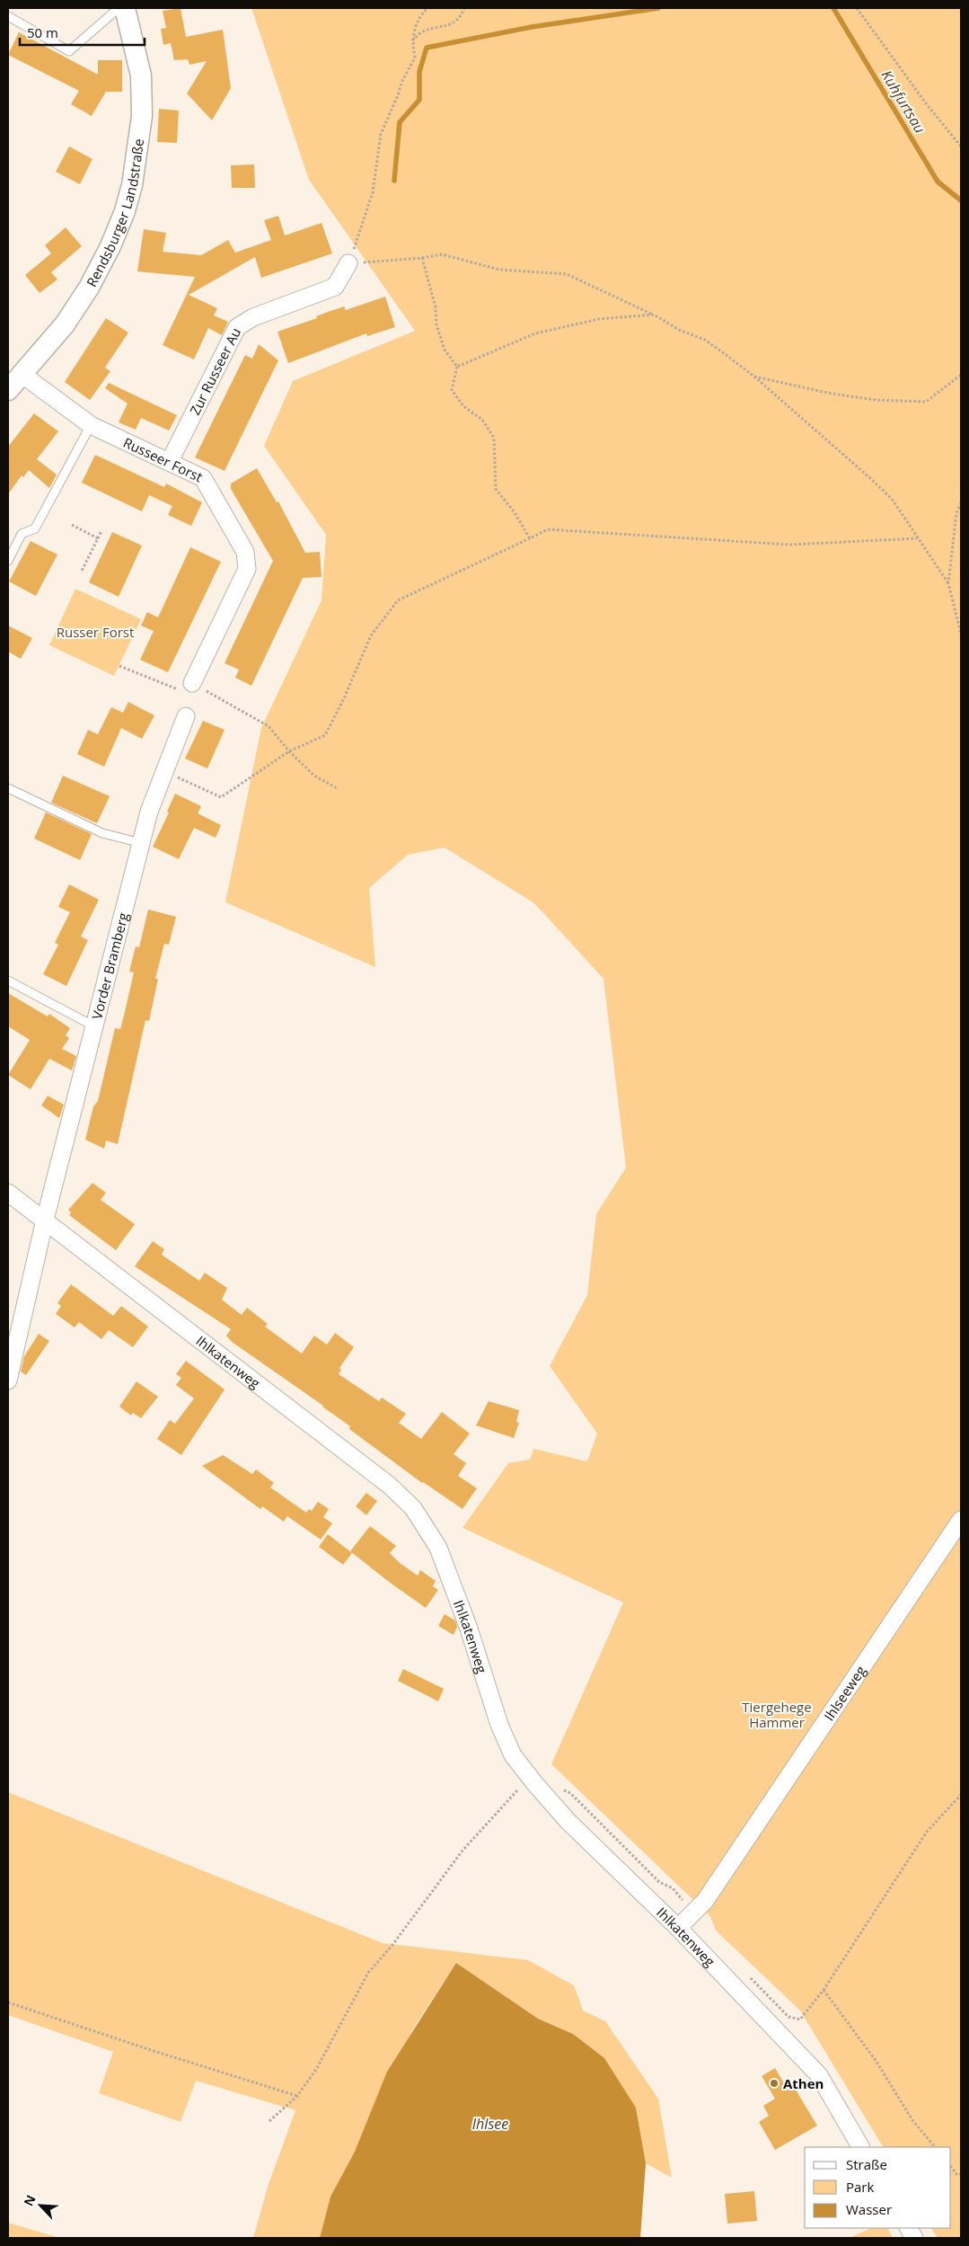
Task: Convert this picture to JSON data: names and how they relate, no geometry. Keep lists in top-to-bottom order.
{
  "streets": {
    "street": [
      "Rendsburger Landstraße",
      "Zur Russeer Au",
      "Russeer Forst",
      "Vorder Bramberg",
      "Ihlkatenweg",
      "Ihlseeweg"
    ]
  },
  "crossings": [
    ["Rendsburger Landstraße", "Russeer Forst"],
    ["Zur Russeer Au", "Russeer Forst"],
    ["Vorder Bramberg", "Ihlkatenweg"],
    ["Ihlkatenweg", "Ihlseeweg"]
  ],
  "water": ["Kuhfurtsau", "Ihlsee"],
  "parks": ["Russer Forst", "Tiergehege Hammer"],
  "places": ["Athen"],
  "legend": ["Straße", "Park", "Wasser"],
  "scale_bar": "50 m",
  "north": "top left"
}
